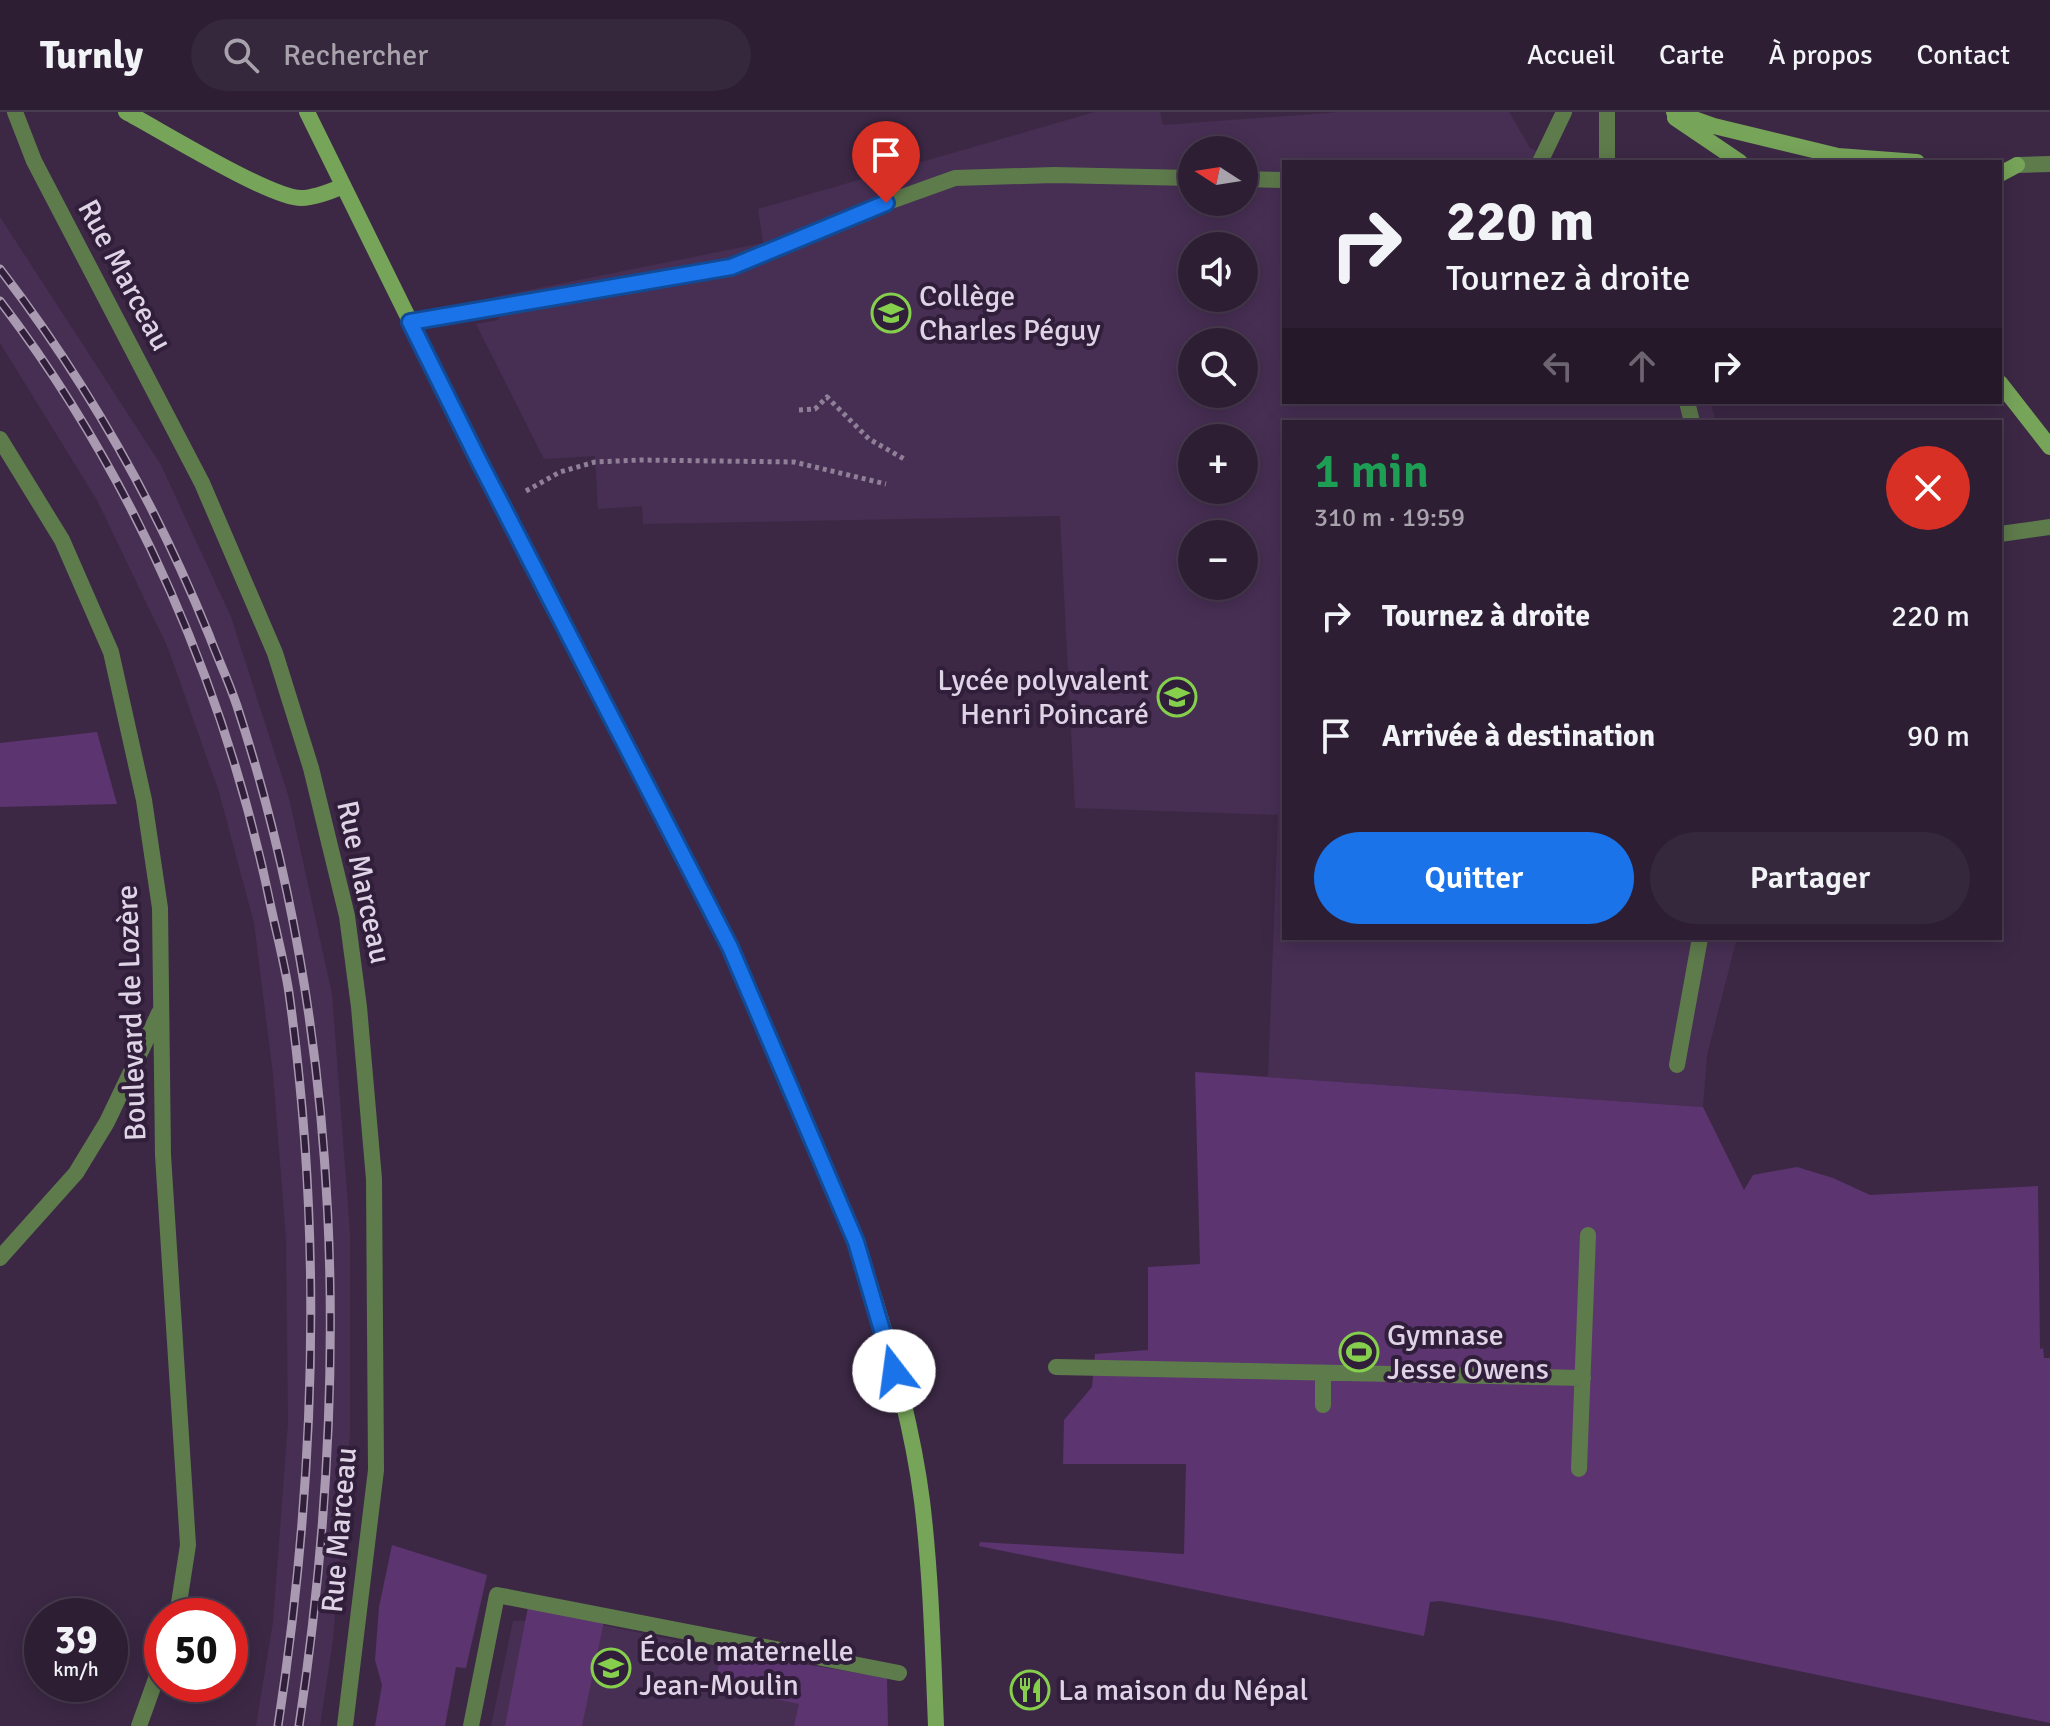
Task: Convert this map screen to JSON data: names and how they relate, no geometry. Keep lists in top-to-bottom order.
{
  "streets": {
    "street": ["Rue Marceau", "Boulevard de Lozère"]
  },
  "places": {
    "school or university": ["Collège Charles Péguy", "Lycée polyvalent Henri Poincaré", "École maternelle Jean-Moulin"],
    "sports": ["Gymnase Jesse Owens"],
    "restaurant": ["La maison du Népal"]
  },
  "north": "left",
  "page": {
    "header": "Turnly",
    "search": "Rechercher",
    "nav": [
      "Accueil",
      "Carte",
      "À propos",
      "Contact"
    ],
    "map_buttons": ["+", "−"],
    "turn": ["220 m", "Tournez à droite"],
    "heading": ["1 min", "310 m · 19:59"],
    "list": [
      {
        "name": "Tournez à droite",
        "value": "220 m"
      },
      {
        "name": "Arrivée à destination",
        "value": "90 m"
      }
    ],
    "buttons": ["Quitter", "Partager"],
    "speed": "39 km/h",
    "limit": "50"
  }
}
